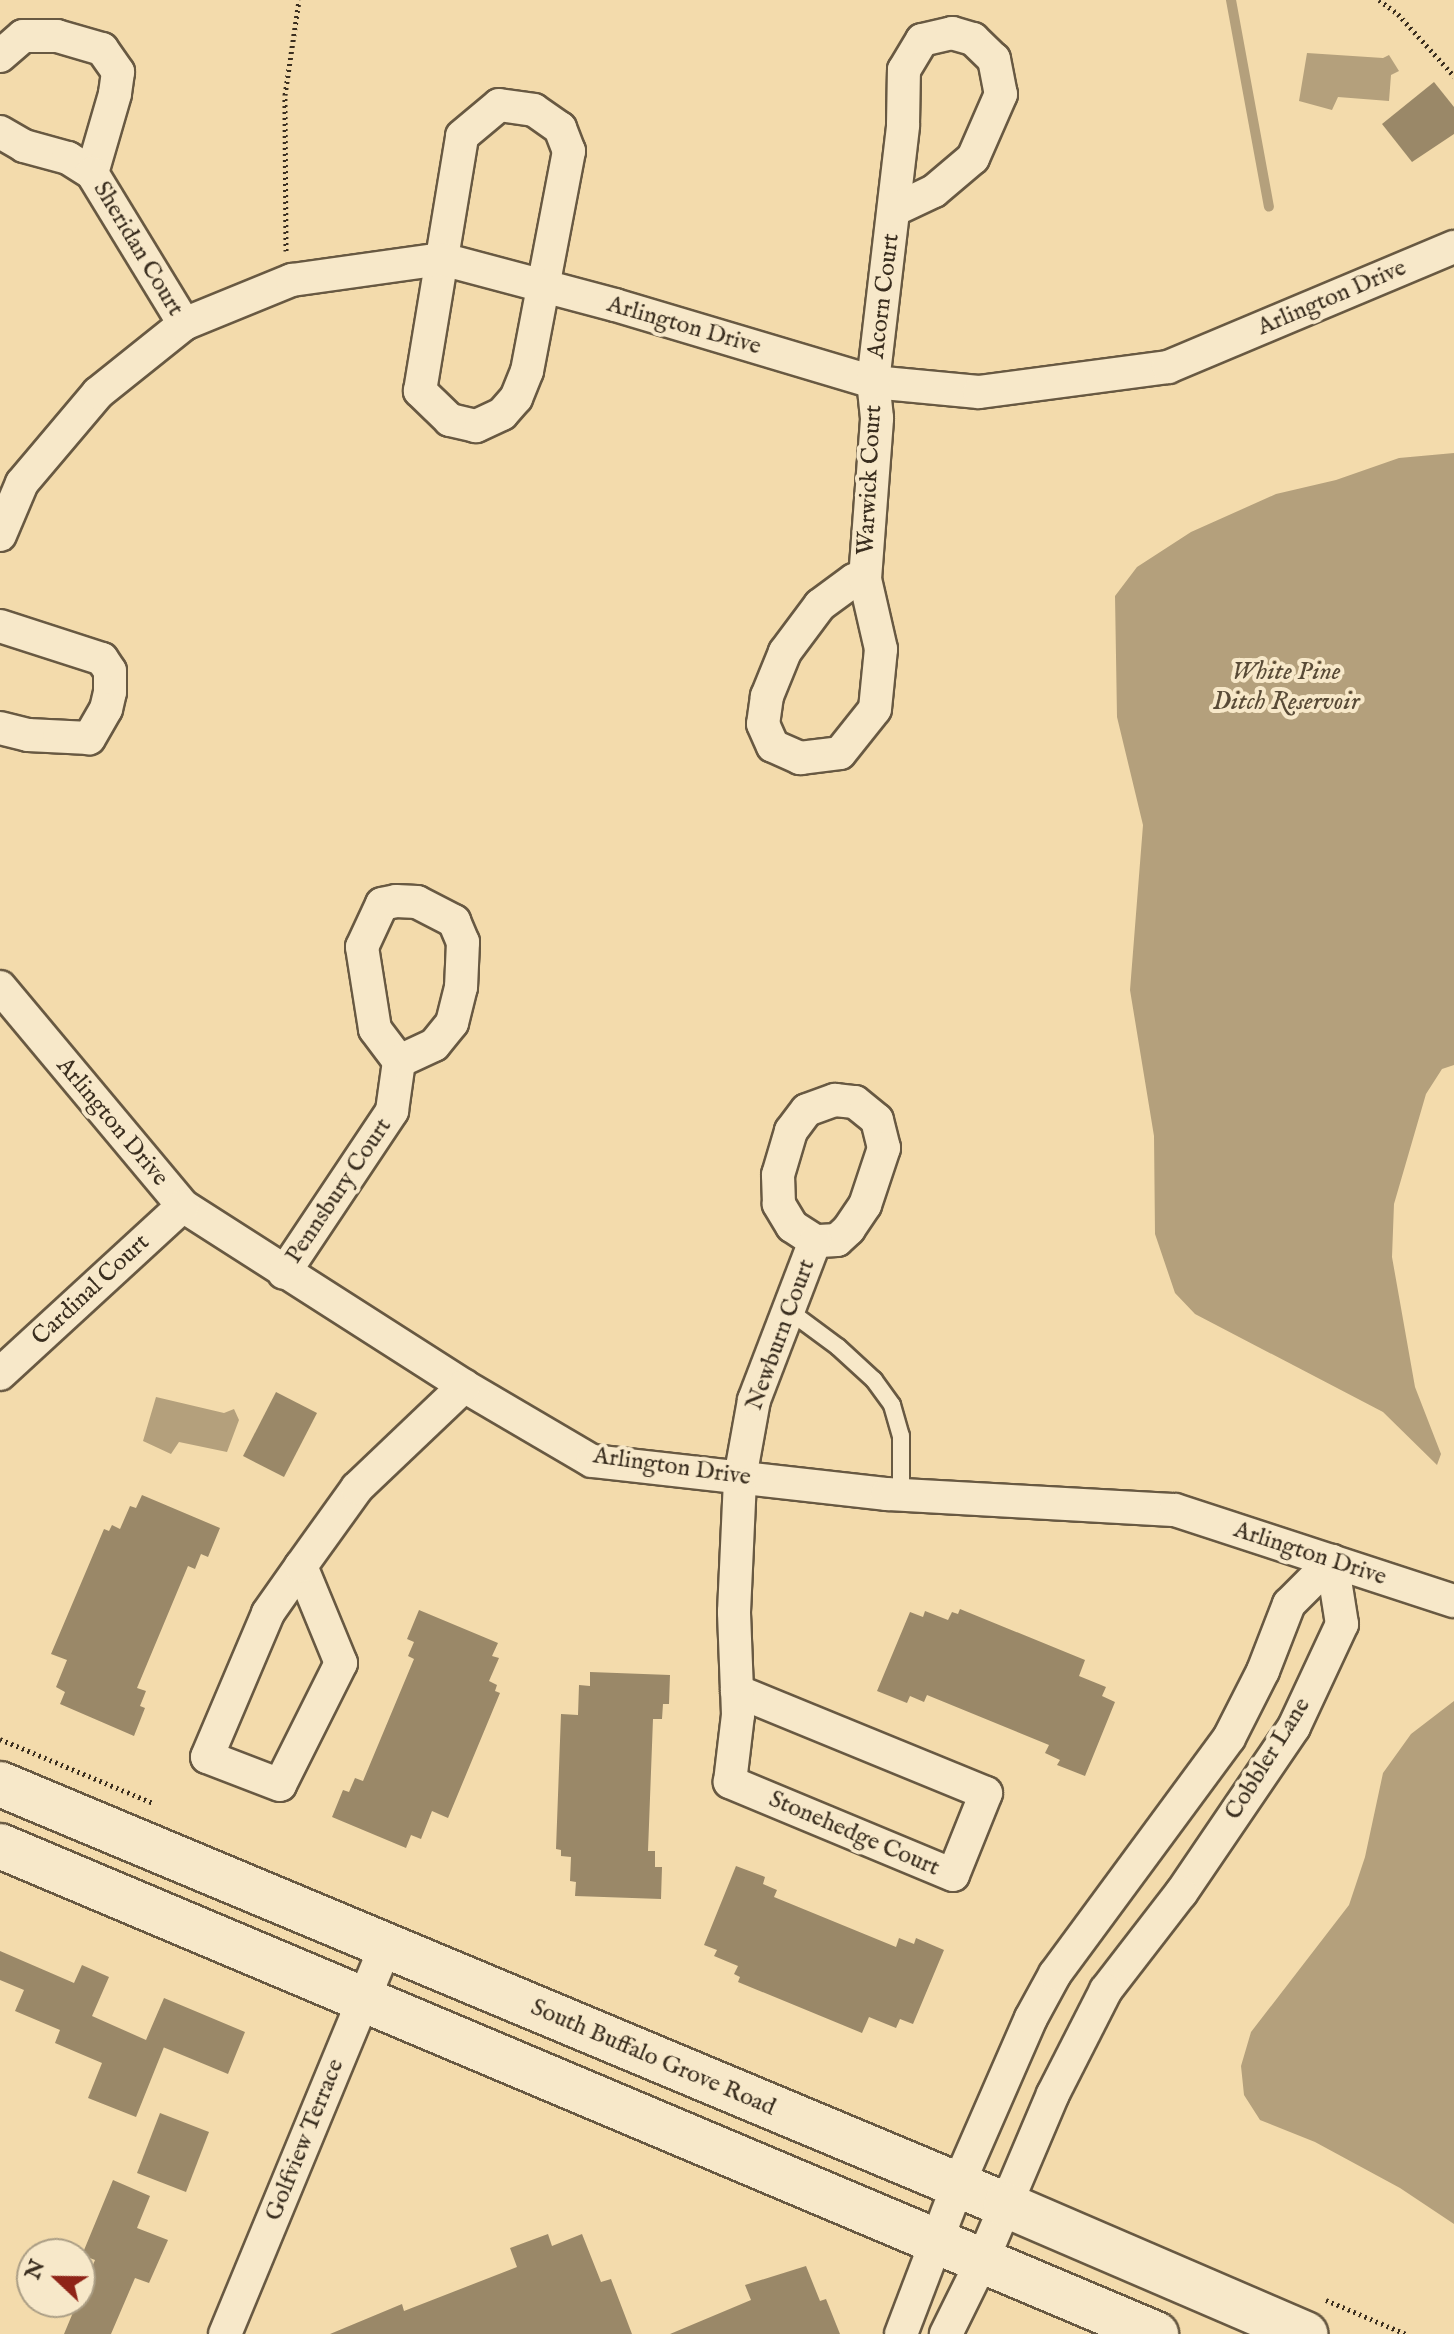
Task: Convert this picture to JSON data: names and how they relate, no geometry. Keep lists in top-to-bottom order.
{
  "streets": {
    "main road": ["South Buffalo Grove Road"],
    "street": [
      "Sheridan Court",
      "Acorn Court",
      "Arlington Drive",
      "Warwick Court",
      "Pennsbury Court",
      "Cardinal Court",
      "Newburn Court",
      "Cobbler Lane",
      "Stonehedge Court",
      "Golfview Terrace"
    ]
  },
  "crossings": [
    ["Sheridan Court", "Arlington Drive"],
    ["Acorn Court", "Arlington Drive"],
    ["Acorn Court", "Warwick Court"],
    ["Arlington Drive", "Warwick Court"],
    ["Arlington Drive", "Pennsbury Court"],
    ["Arlington Drive", "Cardinal Court"],
    ["Arlington Drive", "Newburn Court"],
    ["Arlington Drive", "Cobbler Lane"],
    ["Arlington Drive", "Stonehedge Court"],
    ["Newburn Court", "Stonehedge Court"],
    ["Cobbler Lane", "South Buffalo Grove Road"],
    ["South Buffalo Grove Road", "Golfview Terrace"]
  ],
  "water": ["White Pine Ditch Reservoir"],
  "north": "left"
}
